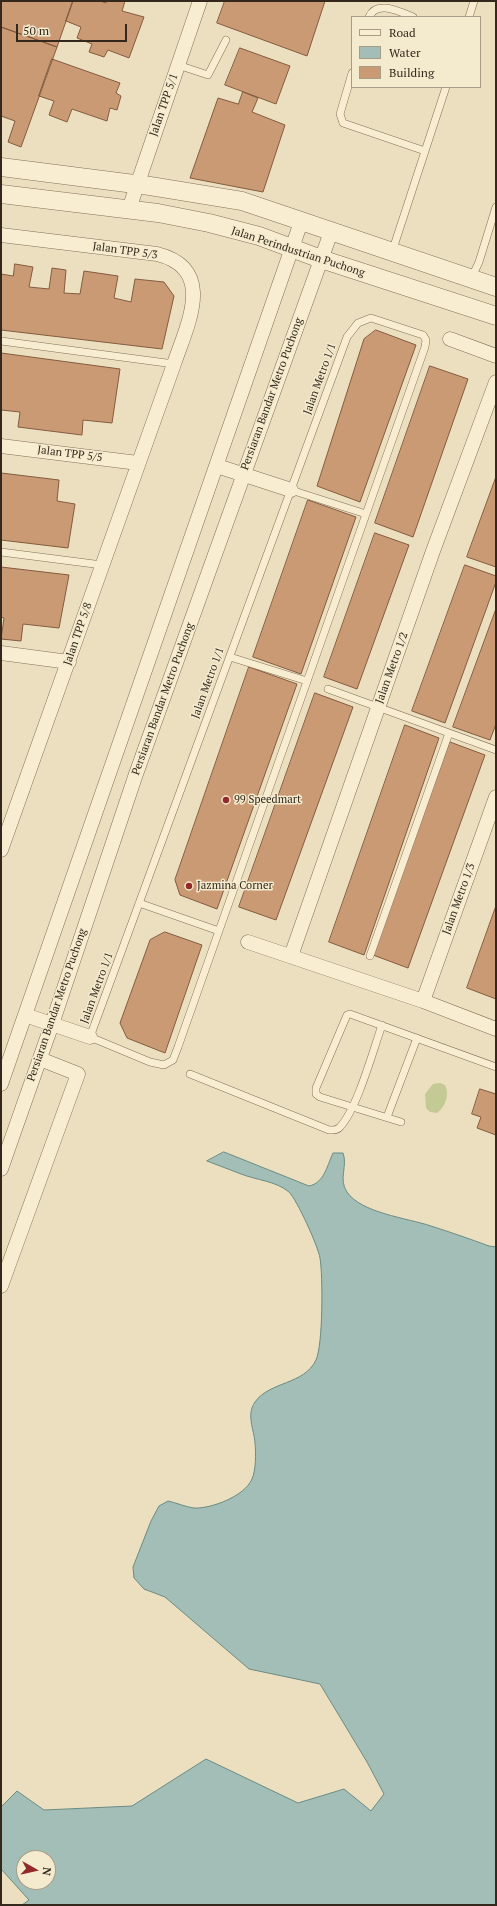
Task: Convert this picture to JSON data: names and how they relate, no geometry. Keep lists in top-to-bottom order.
{
  "streets": {
    "street": [
      "Jalan TPP 5/1",
      "Jalan TPP 5/3",
      "Jalan Perindustrian Puchong",
      "Persiaran Bandar Metro Puchong",
      "Jalan TPP 5/5",
      "Jalan TPP 5/8",
      "Jalan Metro 1/2",
      "Jalan Metro 1/3"
    ],
    "lane": ["Jalan Metro 1/1"]
  },
  "crossings": [
    ["Jalan TPP 5/1", "Jalan Perindustrian Puchong"],
    ["Jalan TPP 5/3", "Jalan TPP 5/8"],
    ["Jalan Perindustrian Puchong", "Persiaran Bandar Metro Puchong"],
    ["Jalan TPP 5/5", "Jalan TPP 5/8"]
  ],
  "places": ["99 Speedmart", "Jazmina Corner"],
  "legend": ["Road", "Water", "Building"],
  "scale_bar": "50 m",
  "north": "right"
}
